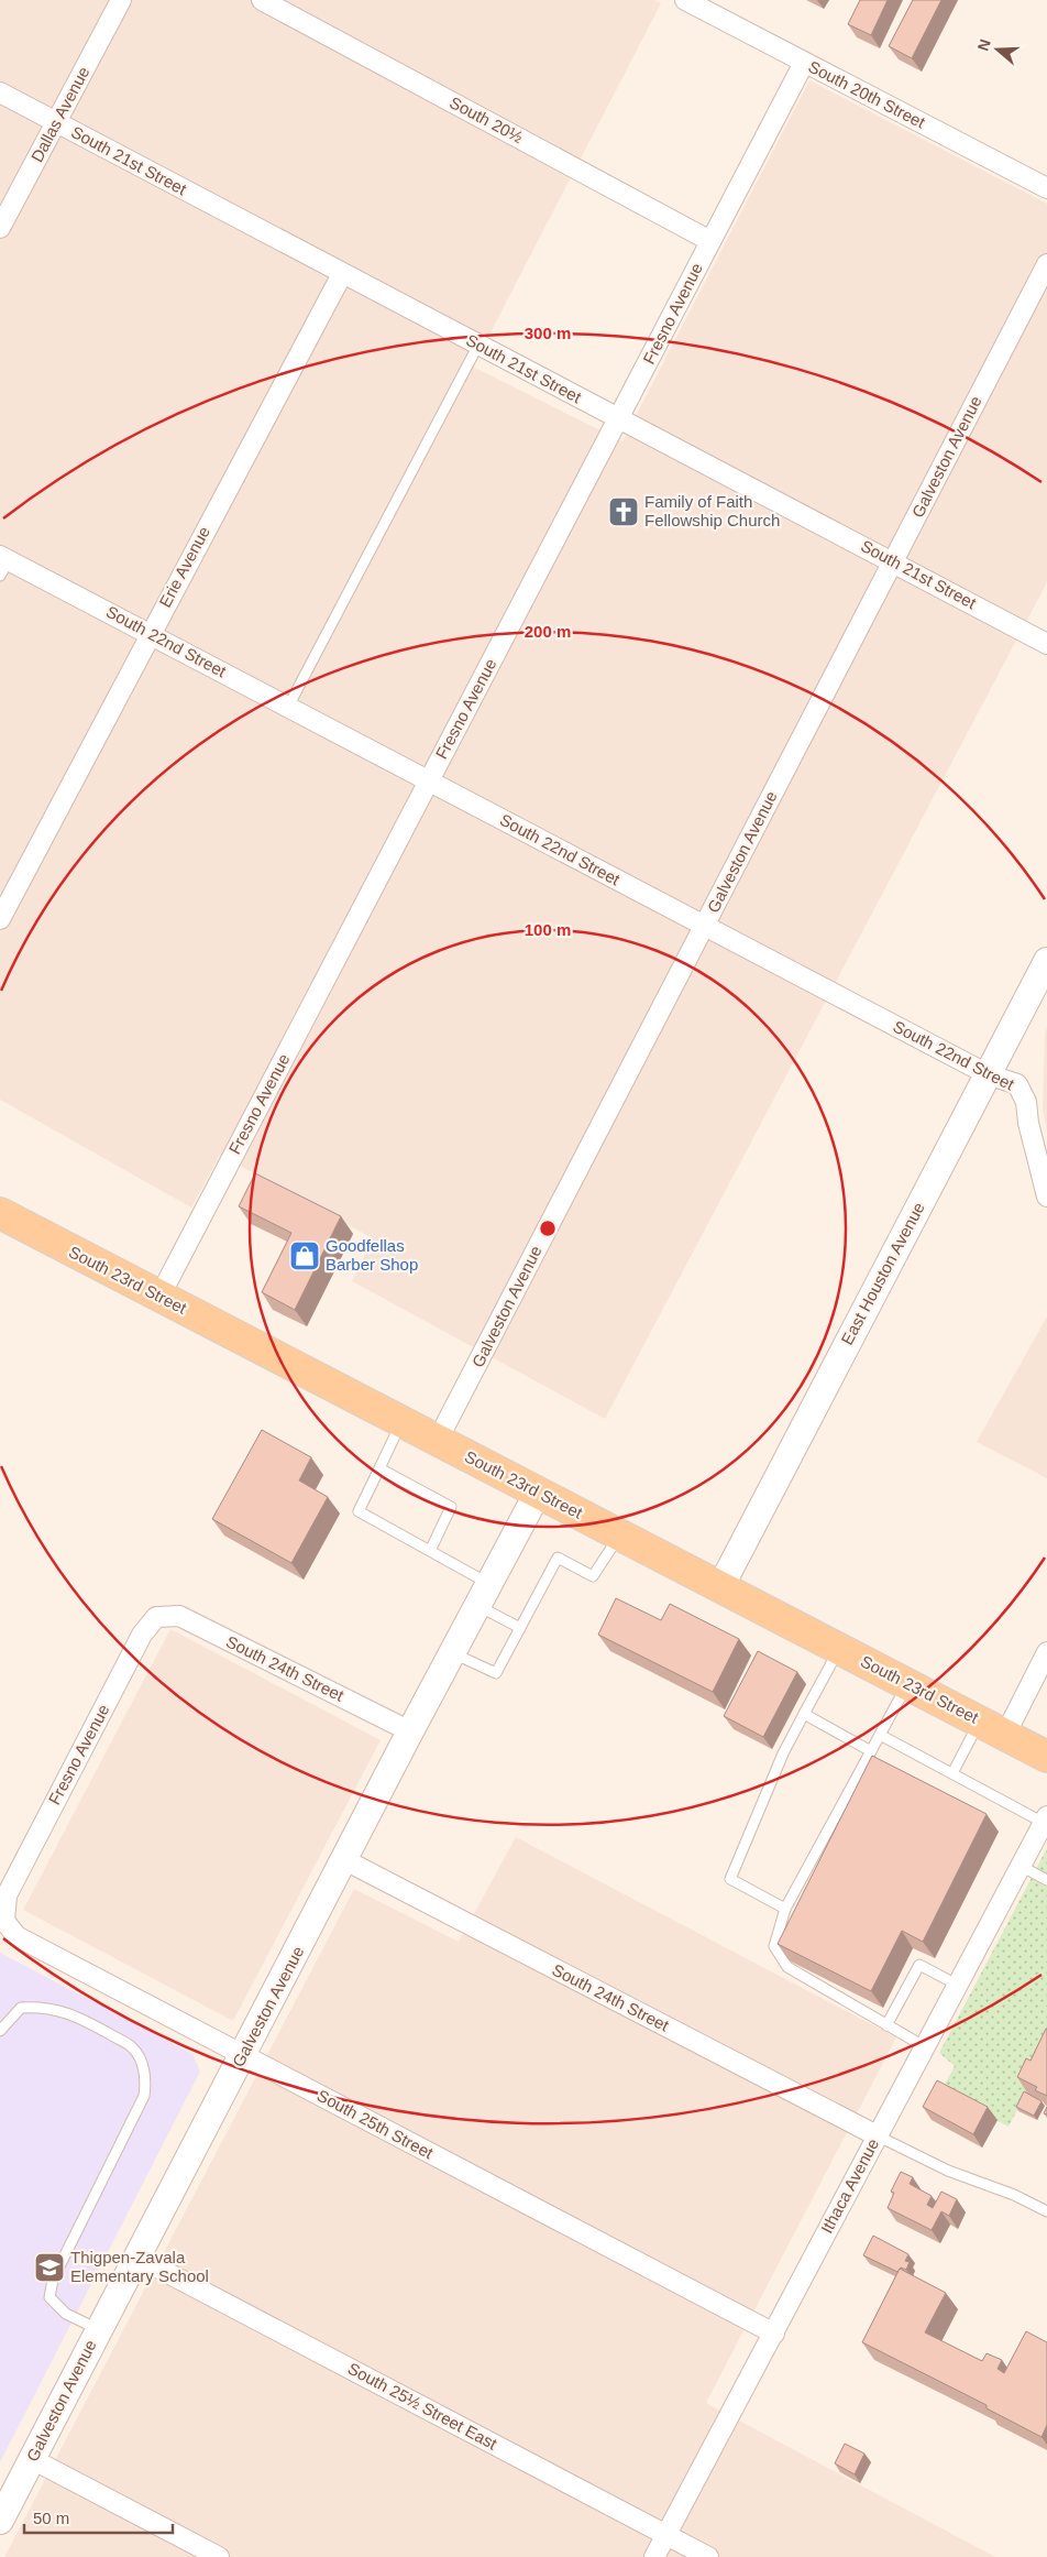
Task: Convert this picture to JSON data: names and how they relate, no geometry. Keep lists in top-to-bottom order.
{
  "streets": {
    "main road": ["South 23rd Street"],
    "street": [
      "South 20th Street",
      "Dallas Avenue",
      "South 20½",
      "South 21st Street",
      "Fresno Avenue",
      "Galveston Avenue",
      "Erie Avenue",
      "South 22nd Street",
      "East Houston Avenue",
      "South 24th Street",
      "South 25th Street",
      "Ithaca Avenue",
      "South 25½ Street East"
    ]
  },
  "crossings": [
    ["South 20th Street", "Fresno Avenue"],
    ["Dallas Avenue", "South 21st Street"],
    ["South 20½", "Fresno Avenue"],
    ["South 21st Street", "Fresno Avenue"],
    ["South 21st Street", "Galveston Avenue"],
    ["South 21st Street", "Erie Avenue"],
    ["Fresno Avenue", "South 22nd Street"],
    ["Fresno Avenue", "South 23rd Street"],
    ["Fresno Avenue", "South 24th Street"],
    ["Fresno Avenue", "South 25th Street"],
    ["Galveston Avenue", "South 22nd Street"],
    ["Galveston Avenue", "South 23rd Street"],
    ["Galveston Avenue", "South 24th Street"],
    ["Galveston Avenue", "South 25th Street"],
    ["Galveston Avenue", "South 25½ Street East"],
    ["Erie Avenue", "South 22nd Street"],
    ["South 22nd Street", "East Houston Avenue"],
    ["East Houston Avenue", "South 23rd Street"],
    ["South 24th Street", "Ithaca Avenue"],
    ["South 25th Street", "Ithaca Avenue"],
    ["Ithaca Avenue", "South 25½ Street East"]
  ],
  "places": {
    "church": ["Family of Faith Fellowship Church"],
    "shop": ["Goodfellas Barber Shop"],
    "school or university": ["Thigpen-Zavala Elementary School"]
  },
  "scale_bar": "50 m",
  "north": "left",
  "rings": ["300 m", "200 m", "100 m"]
}
